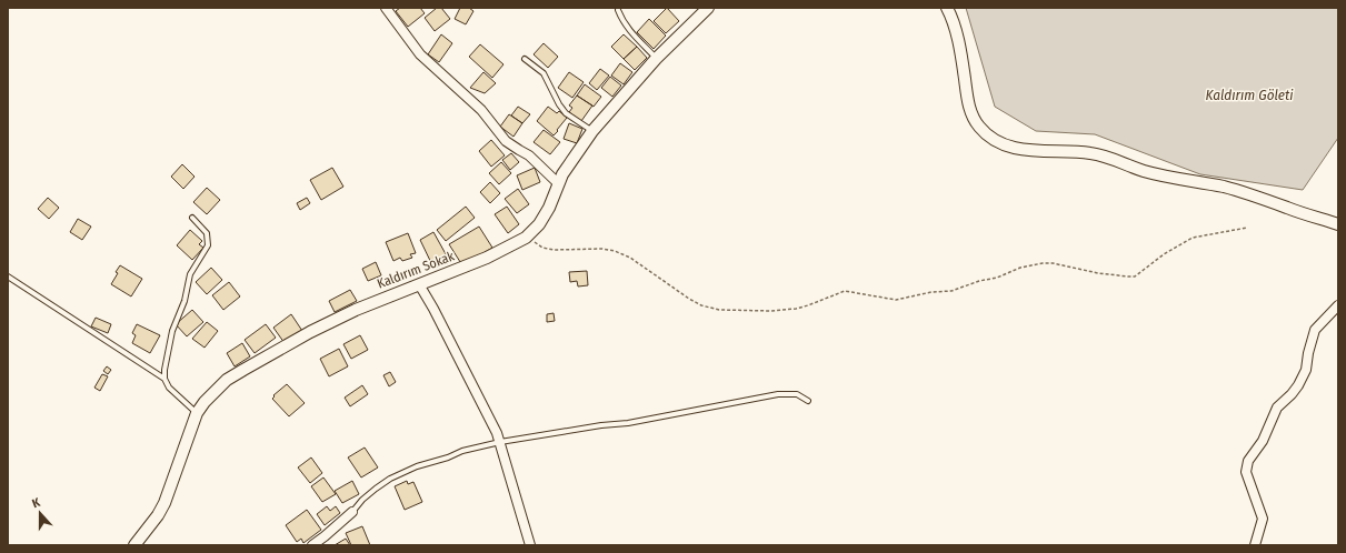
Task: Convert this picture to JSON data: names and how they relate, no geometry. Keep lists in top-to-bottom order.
{
  "streets": {
    "street": ["Kaldırım Sokak"]
  },
  "water": ["Kaldırım Göleti"],
  "north": "top"
}
